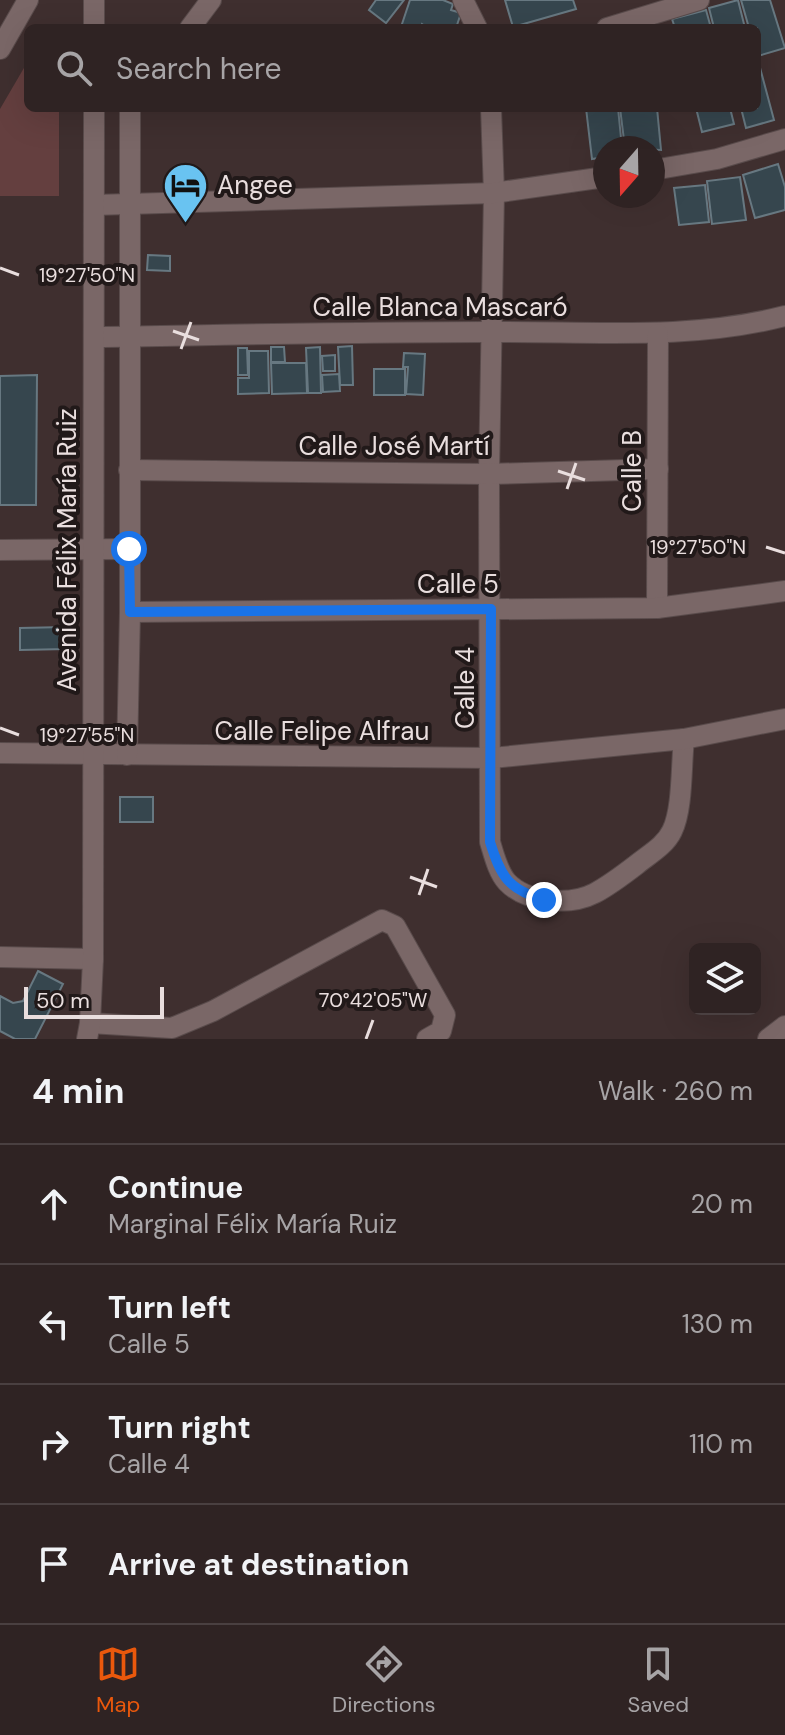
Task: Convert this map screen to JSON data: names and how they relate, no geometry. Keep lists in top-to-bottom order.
{
  "streets": {
    "street": [
      "Calle Blanca Mascaró",
      "Calle José Martí",
      "Calle B",
      "Avenida Félix María Ruiz",
      "Calle 5",
      "Calle 4",
      "Calle Felipe Alfrau"
    ]
  },
  "crossings": [
    ["Calle Blanca Mascaró", "Calle B"],
    ["Calle Blanca Mascaró", "Avenida Félix María Ruiz"],
    ["Calle Blanca Mascaró", "Calle 4"],
    ["Calle José Martí", "Calle B"],
    ["Calle José Martí", "Calle 4"],
    ["Calle B", "Calle 5"],
    ["Avenida Félix María Ruiz", "Calle Felipe Alfrau"],
    ["Calle 5", "Calle 4"],
    ["Calle 4", "Calle Felipe Alfrau"]
  ],
  "places": {
    "hotel": ["Angee"]
  },
  "scale_bar": "50 m",
  "north": "bottom",
  "page": {
    "search": "Search here",
    "scale": "50 m",
    "heading": ["4 min", "Walk · 260 m"],
    "list": [
      ["Continue", "Marginal Félix María Ruiz", "20 m"],
      ["Turn left", "Calle 5", "130 m"],
      ["Turn right", "Calle 4", "110 m"],
      "Arrive at destination"
    ],
    "nav": ["Map", "Directions", "Saved"]
  },
  "coordinates": ["19°27'50\"N", "19°27'55\"N", "70°42'05\"W"]
}
